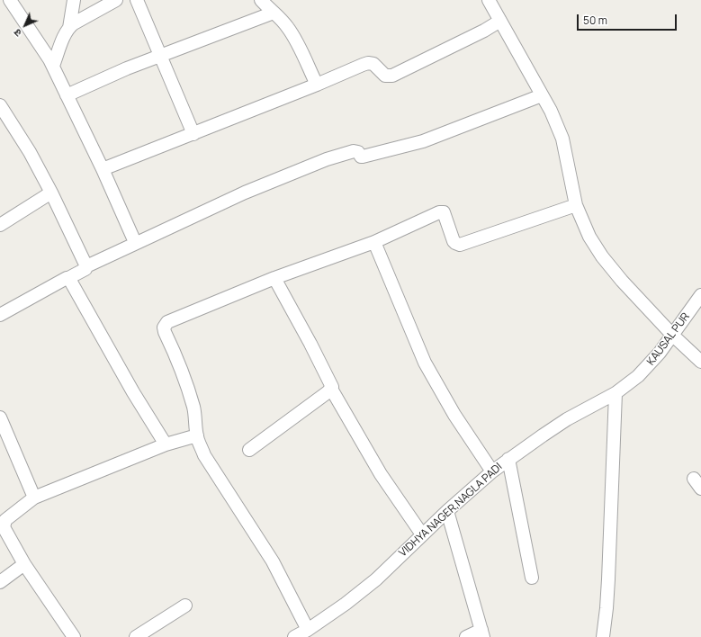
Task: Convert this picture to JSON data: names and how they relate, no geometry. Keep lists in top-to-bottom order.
{
  "streets": {
    "street": ["KAUSAL PUR", "VIDHYA NAGER,NAGLA PADI"]
  },
  "crossings": [
    ["KAUSAL PUR", "VIDHYA NAGER,NAGLA PADI"]
  ],
  "scale_bar": "50 m",
  "north": "bottom left"
}
